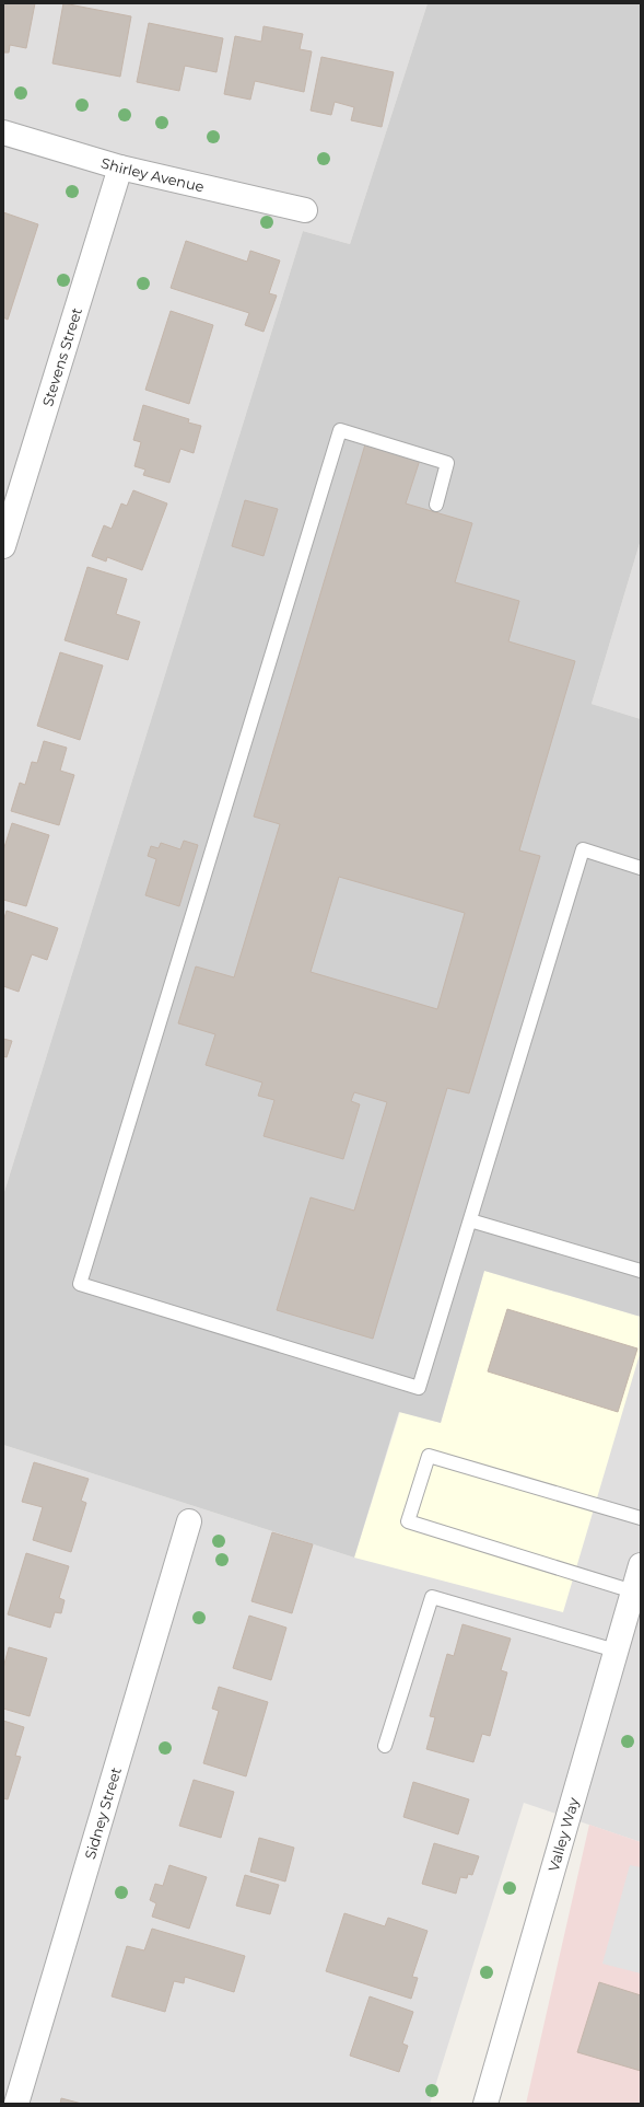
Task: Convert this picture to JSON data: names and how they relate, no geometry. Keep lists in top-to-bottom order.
{
  "streets": {
    "street": [
      "Shirley Avenue",
      "Stevens Street",
      "Sidney Street",
      "Valley Way"
    ]
  },
  "crossings": [
    ["Shirley Avenue", "Stevens Street"]
  ]
}
